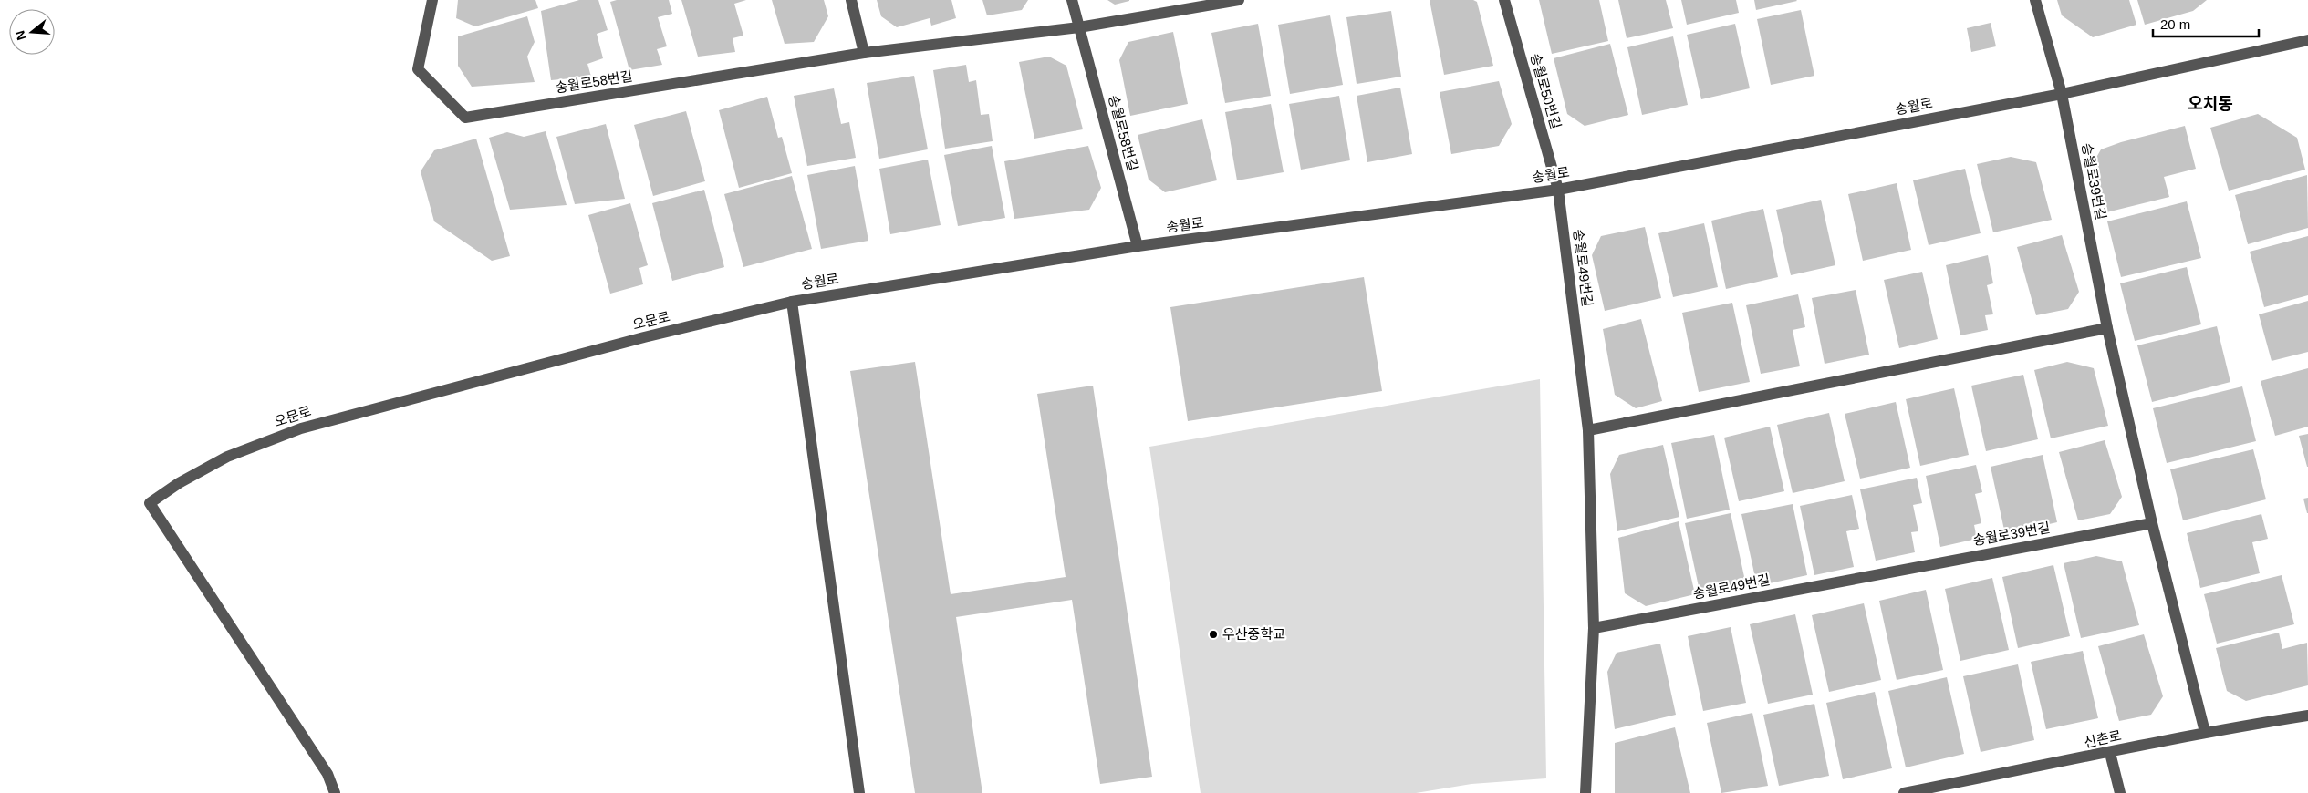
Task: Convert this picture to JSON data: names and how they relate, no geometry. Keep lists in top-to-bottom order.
{
  "streets": {
    "street": [
      "송월로58번길",
      "송월로50번길",
      "송월로",
      "송월로39번길",
      "송월로49번길",
      "오문로",
      "신촌로"
    ]
  },
  "crossings": [
    ["송월로58번길", "송월로"],
    ["송월로50번길", "송월로"],
    ["송월로50번길", "송월로49번길"],
    ["송월로", "송월로39번길"],
    ["송월로", "송월로49번길"],
    ["송월로", "오문로"],
    ["송월로39번길", "송월로49번길"],
    ["송월로39번길", "신촌로"]
  ],
  "districts": ["오치동"],
  "places": ["우산중학교"],
  "scale_bar": "20 m",
  "north": "left"
}
